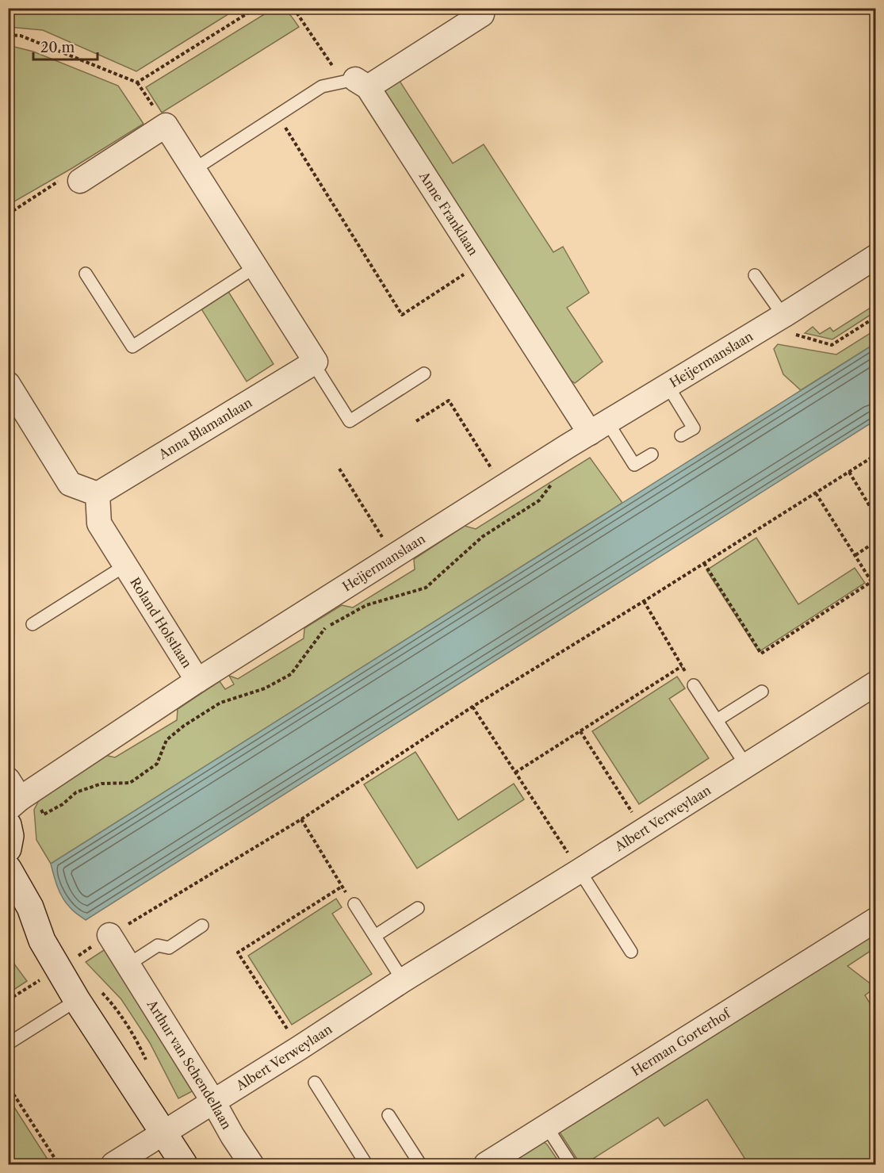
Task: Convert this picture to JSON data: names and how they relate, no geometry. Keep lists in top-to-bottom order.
{
  "streets": {
    "street": [
      "Anne Franklaan",
      "Heijermanslaan",
      "Anna Blamanlaan",
      "Roland Holstlaan",
      "Albert Verweylaan",
      "Herman Gorterhof",
      "Arthur van Schendellaan"
    ]
  },
  "crossings": [
    ["Anne Franklaan", "Heijermanslaan"],
    ["Heijermanslaan", "Roland Holstlaan"],
    ["Anna Blamanlaan", "Roland Holstlaan"],
    ["Albert Verweylaan", "Arthur van Schendellaan"]
  ],
  "scale_bar": "20 m"
}
